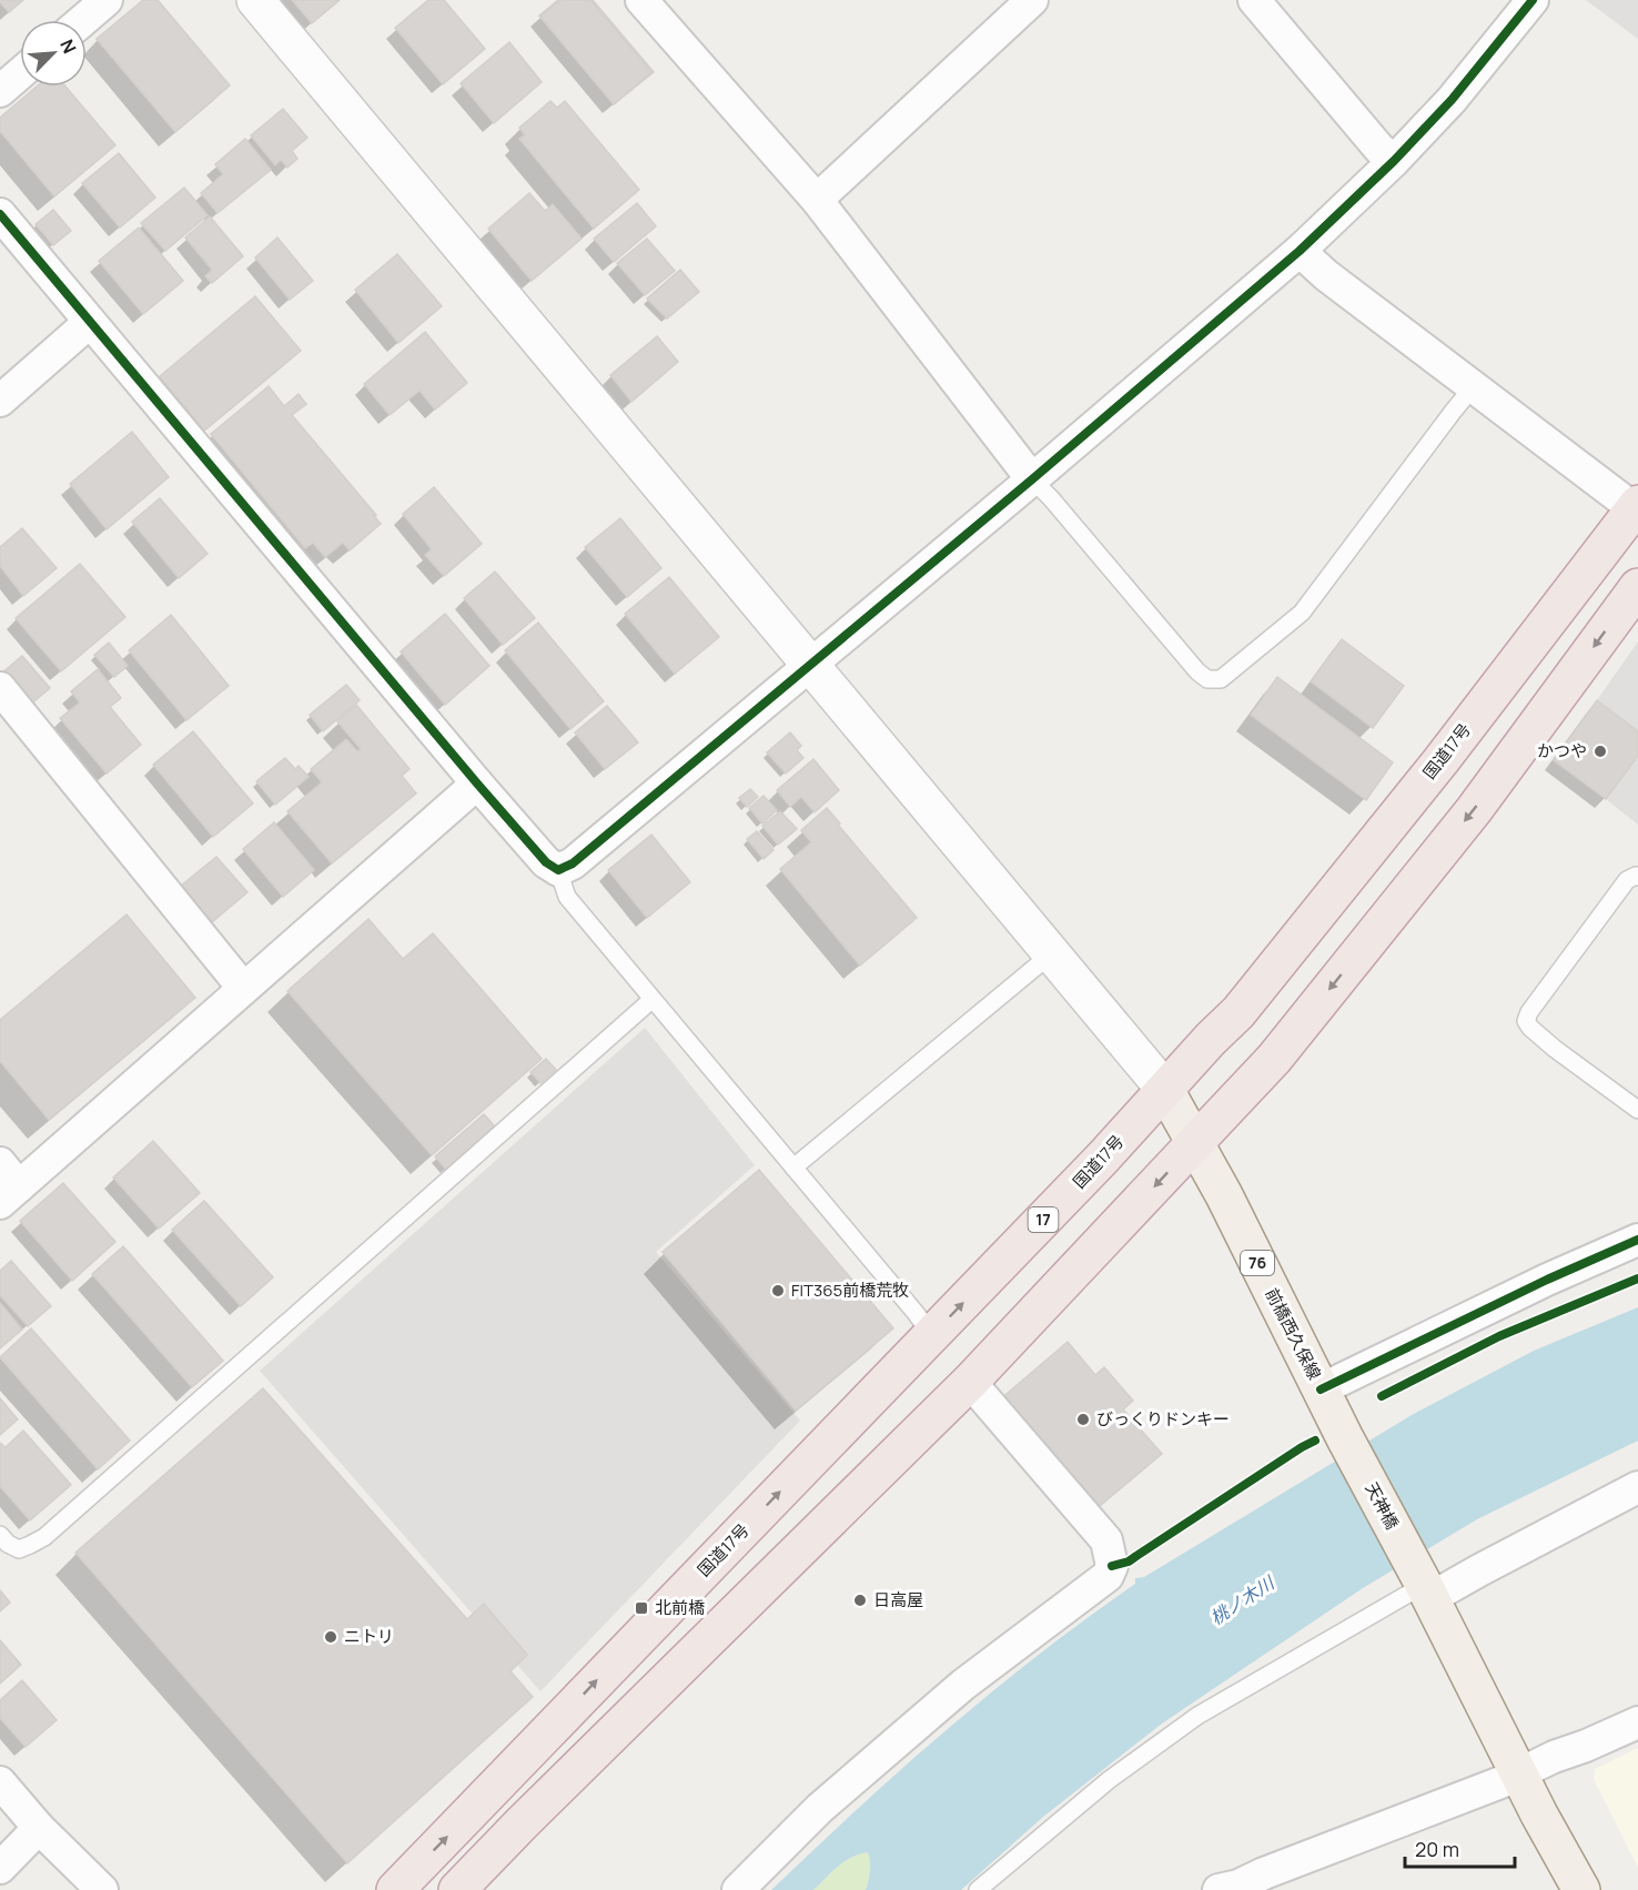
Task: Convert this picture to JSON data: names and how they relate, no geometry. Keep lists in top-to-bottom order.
{
  "streets": {
    "highway": ["国道17号", "17"],
    "main road": ["76", "前橋西久保線", "天神橋"]
  },
  "crossings": [
    ["国道17号", "前橋西久保線"],
    ["76", "天神橋"],
    ["前橋西久保線", "天神橋"]
  ],
  "water": ["桃ノ木川"],
  "places": {
    "other": [
      "かつや",
      "FIT365前橋荒牧",
      "びっくりドンキー",
      "日高屋",
      "ニトリ"
    ],
    "transit": ["北前橋"]
  },
  "scale_bar": "20 m",
  "north": "top right"
}
